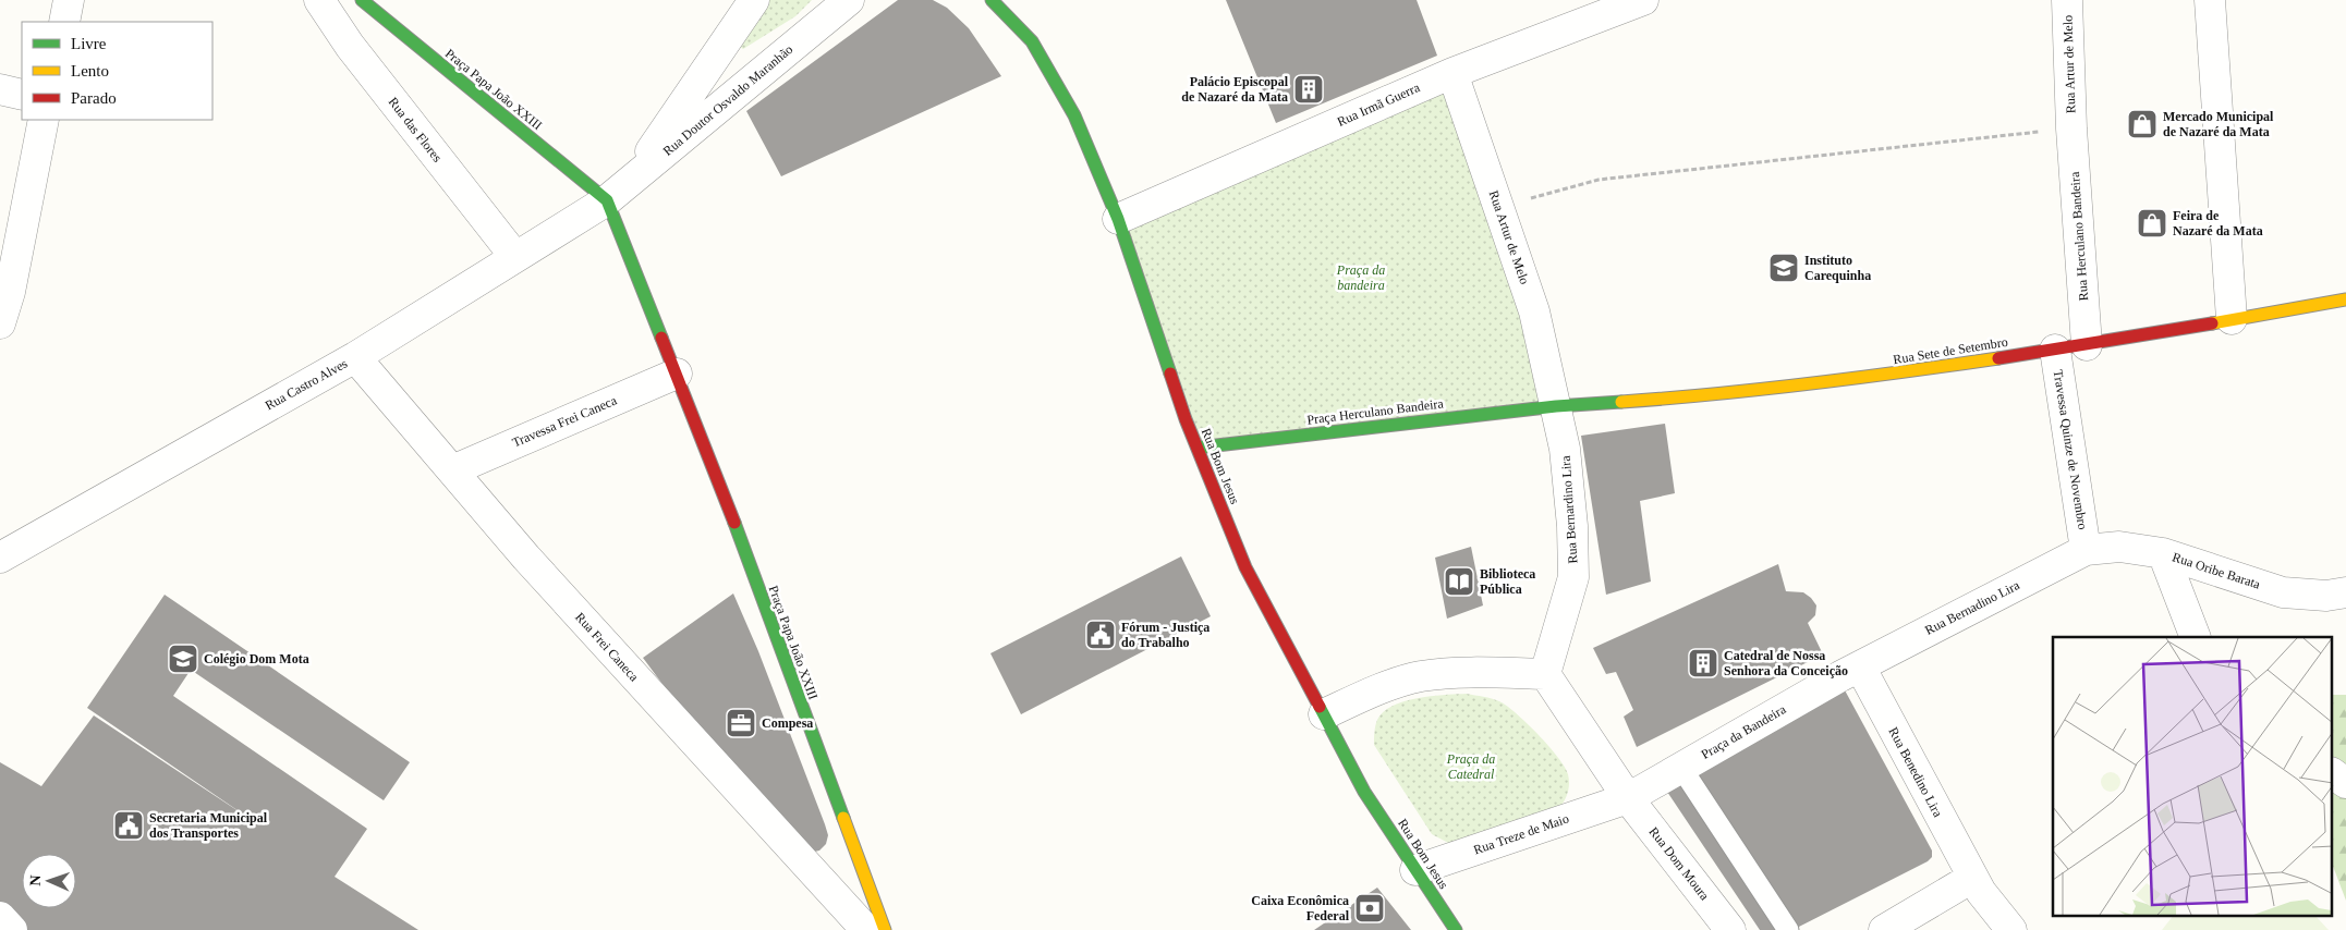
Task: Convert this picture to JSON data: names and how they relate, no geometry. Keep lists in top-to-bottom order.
{
  "streets": {
    "street": [
      "Rua Artur de Melo",
      "Praça Papa João XXIII",
      "Rua Doutor Osvaldo Maranhão",
      "Rua Irmã Guerra",
      "Rua das Flores",
      "Rua Herculano Bandeira",
      "Rua Sete de Setembro",
      "Rua Castro Alves",
      "Praça Herculano Bandeira",
      "Travessa Frei Caneca",
      "Travessa Quinze de Novembro",
      "Rua Bom Jesus",
      "Rua Bernardino Lira",
      "Rua Oribe Barata",
      "Rua Bernadino Lira",
      "Rua Frei Caneca",
      "Praça da Bandeira",
      "Rua Benedino Lira",
      "Rua Treze de Maio",
      "Rua Dom Moura"
    ]
  },
  "crossings": [
    ["Rua Artur de Melo", "Rua Irmã Guerra"],
    ["Rua Artur de Melo", "Rua Herculano Bandeira"],
    ["Rua Artur de Melo", "Rua Sete de Setembro"],
    ["Rua Artur de Melo", "Praça Herculano Bandeira"],
    ["Rua Artur de Melo", "Rua Bernardino Lira"],
    ["Praça Papa João XXIII", "Rua Doutor Osvaldo Maranhão"],
    ["Praça Papa João XXIII", "Rua Castro Alves"],
    ["Praça Papa João XXIII", "Travessa Frei Caneca"],
    ["Rua Doutor Osvaldo Maranhão", "Rua Castro Alves"],
    ["Rua Irmã Guerra", "Rua Bom Jesus"],
    ["Rua das Flores", "Rua Castro Alves"],
    ["Rua Herculano Bandeira", "Rua Sete de Setembro"],
    ["Rua Sete de Setembro", "Praça Herculano Bandeira"],
    ["Rua Sete de Setembro", "Travessa Quinze de Novembro"],
    ["Rua Sete de Setembro", "Rua Bernardino Lira"],
    ["Rua Castro Alves", "Rua Frei Caneca"],
    ["Praça Herculano Bandeira", "Rua Bom Jesus"],
    ["Praça Herculano Bandeira", "Rua Bernardino Lira"],
    ["Travessa Frei Caneca", "Rua Frei Caneca"],
    ["Travessa Quinze de Novembro", "Rua Oribe Barata"],
    ["Travessa Quinze de Novembro", "Rua Bernadino Lira"],
    ["Rua Bom Jesus", "Rua Treze de Maio"],
    ["Rua Bernardino Lira", "Rua Dom Moura"],
    ["Rua Oribe Barata", "Rua Bernadino Lira"],
    ["Rua Bernadino Lira", "Praça da Bandeira"],
    ["Rua Bernadino Lira", "Rua Benedino Lira"],
    ["Praça da Bandeira", "Rua Benedino Lira"],
    ["Praça da Bandeira", "Rua Treze de Maio"],
    ["Praça da Bandeira", "Rua Dom Moura"],
    ["Rua Treze de Maio", "Rua Dom Moura"]
  ],
  "parks": ["Praça da bandeira", "Praça da Catedral"],
  "places": {
    "building": ["Palácio Episcopal de Nazaré da Mata", "Catedral de Nossa Senhora da Conceição"],
    "shop": ["Mercado Municipal de Nazaré da Mata", "Feira de Nazaré da Mata"],
    "school or university": ["Instituto Carequinha", "Colégio Dom Mota"],
    "library": ["Biblioteca Pública"],
    "public building": ["Fórum - Justiça do Trabalho", "Secretaria Municipal dos Transportes"],
    "office": ["Compesa"],
    "bank": ["Caixa Econômica Federal"]
  },
  "legend": ["Livre", "Lento", "Parado"],
  "north": "left"
}
